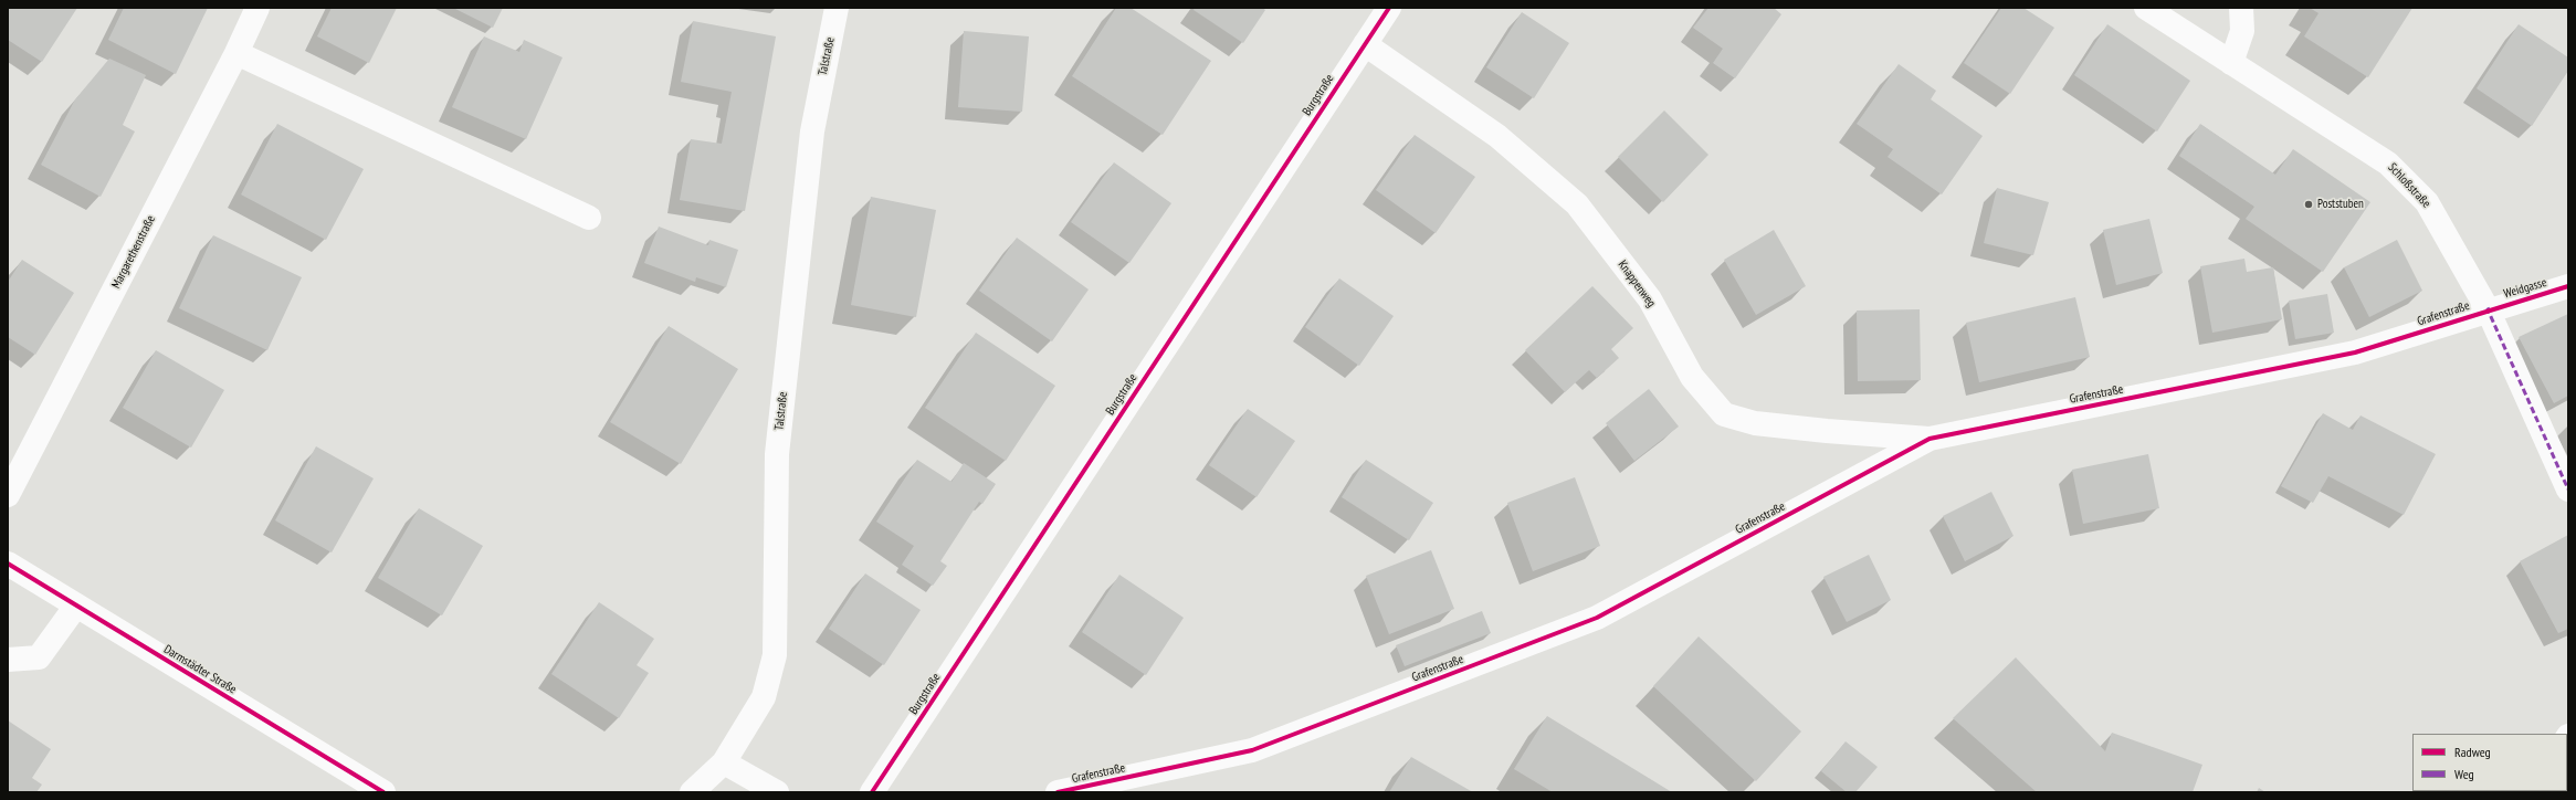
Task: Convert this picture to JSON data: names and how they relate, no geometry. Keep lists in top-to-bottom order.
{
  "streets": {
    "street": [
      "Talstraße",
      "Burgstraße",
      "Schloßstraße",
      "Margarethenstraße",
      "Knappenweg",
      "Weidgasse",
      "Grafenstraße",
      "Darmstädter Straße"
    ]
  },
  "crossings": [
    ["Burgstraße", "Knappenweg"],
    ["Schloßstraße", "Weidgasse"],
    ["Schloßstraße", "Grafenstraße"],
    ["Knappenweg", "Grafenstraße"],
    ["Weidgasse", "Grafenstraße"]
  ],
  "places": ["Poststuben"],
  "legend": ["Radweg", "Weg"]
}
